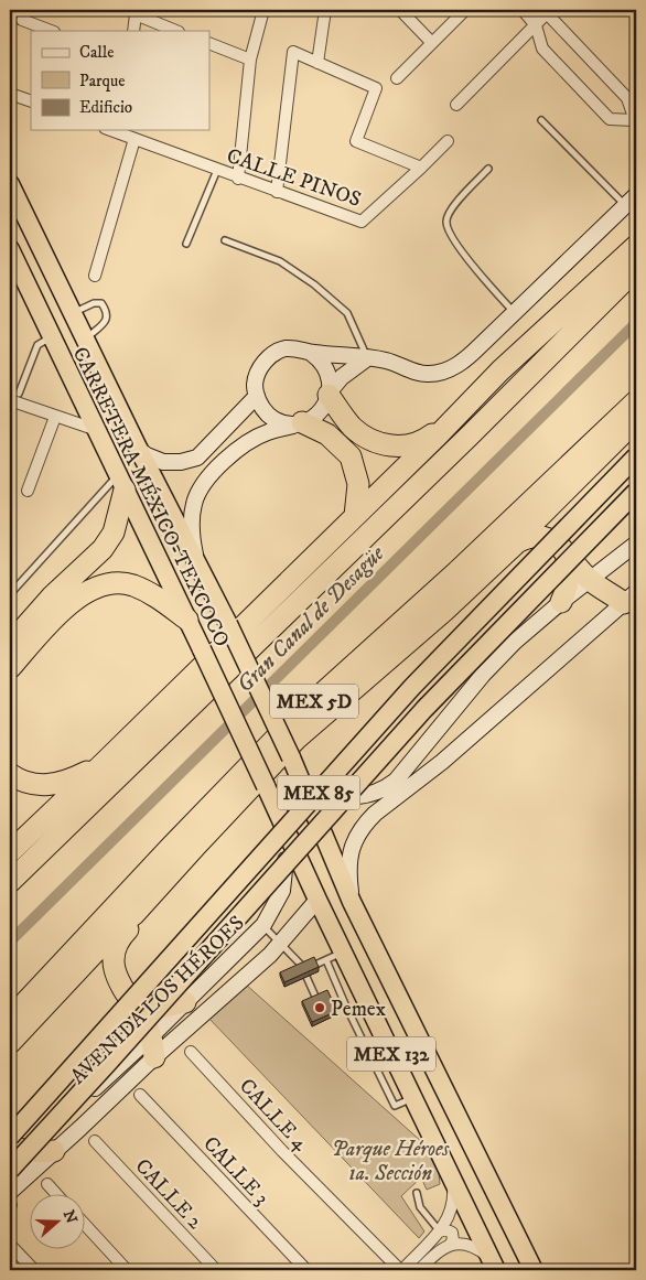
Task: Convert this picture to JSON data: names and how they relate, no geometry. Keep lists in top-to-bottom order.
{
  "streets": {
    "highway": [
      "CARRETERA MÉXICO-TEXCOCO",
      "MEX 5D",
      "MEX 85",
      "MEX 132"
    ],
    "main road": ["AVENIDA LOS HÉROES"],
    "street": [
      "CALLE PINOS",
      "CALLE 4",
      "CALLE 3",
      "CALLE 2"
    ]
  },
  "crossings": [
    ["CARRETERA MÉXICO-TEXCOCO", "AVENIDA LOS HÉROES"],
    ["MEX 85", "AVENIDA LOS HÉROES"]
  ],
  "water": ["Gran Canal de Desagüe"],
  "parks": ["Parque Héroes 1a. Sección"],
  "places": ["Pemex"],
  "legend": ["Calle", "Parque", "Edificio"],
  "north": "right"
}
